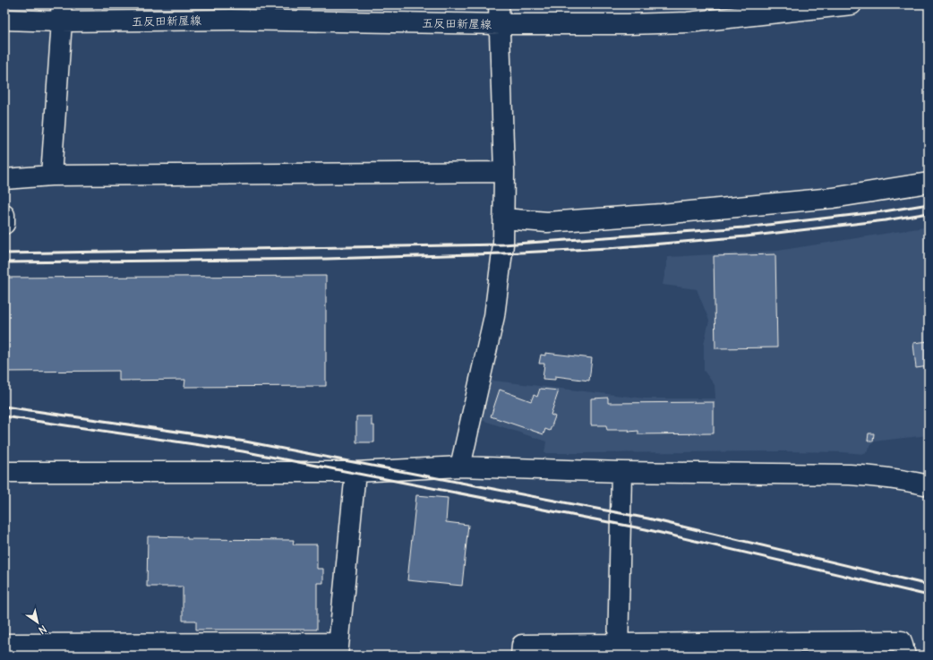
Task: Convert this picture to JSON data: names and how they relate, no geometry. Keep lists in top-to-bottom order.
{
  "streets": {
    "street": ["五反田新屋線"]
  },
  "north": "bottom right"
}
